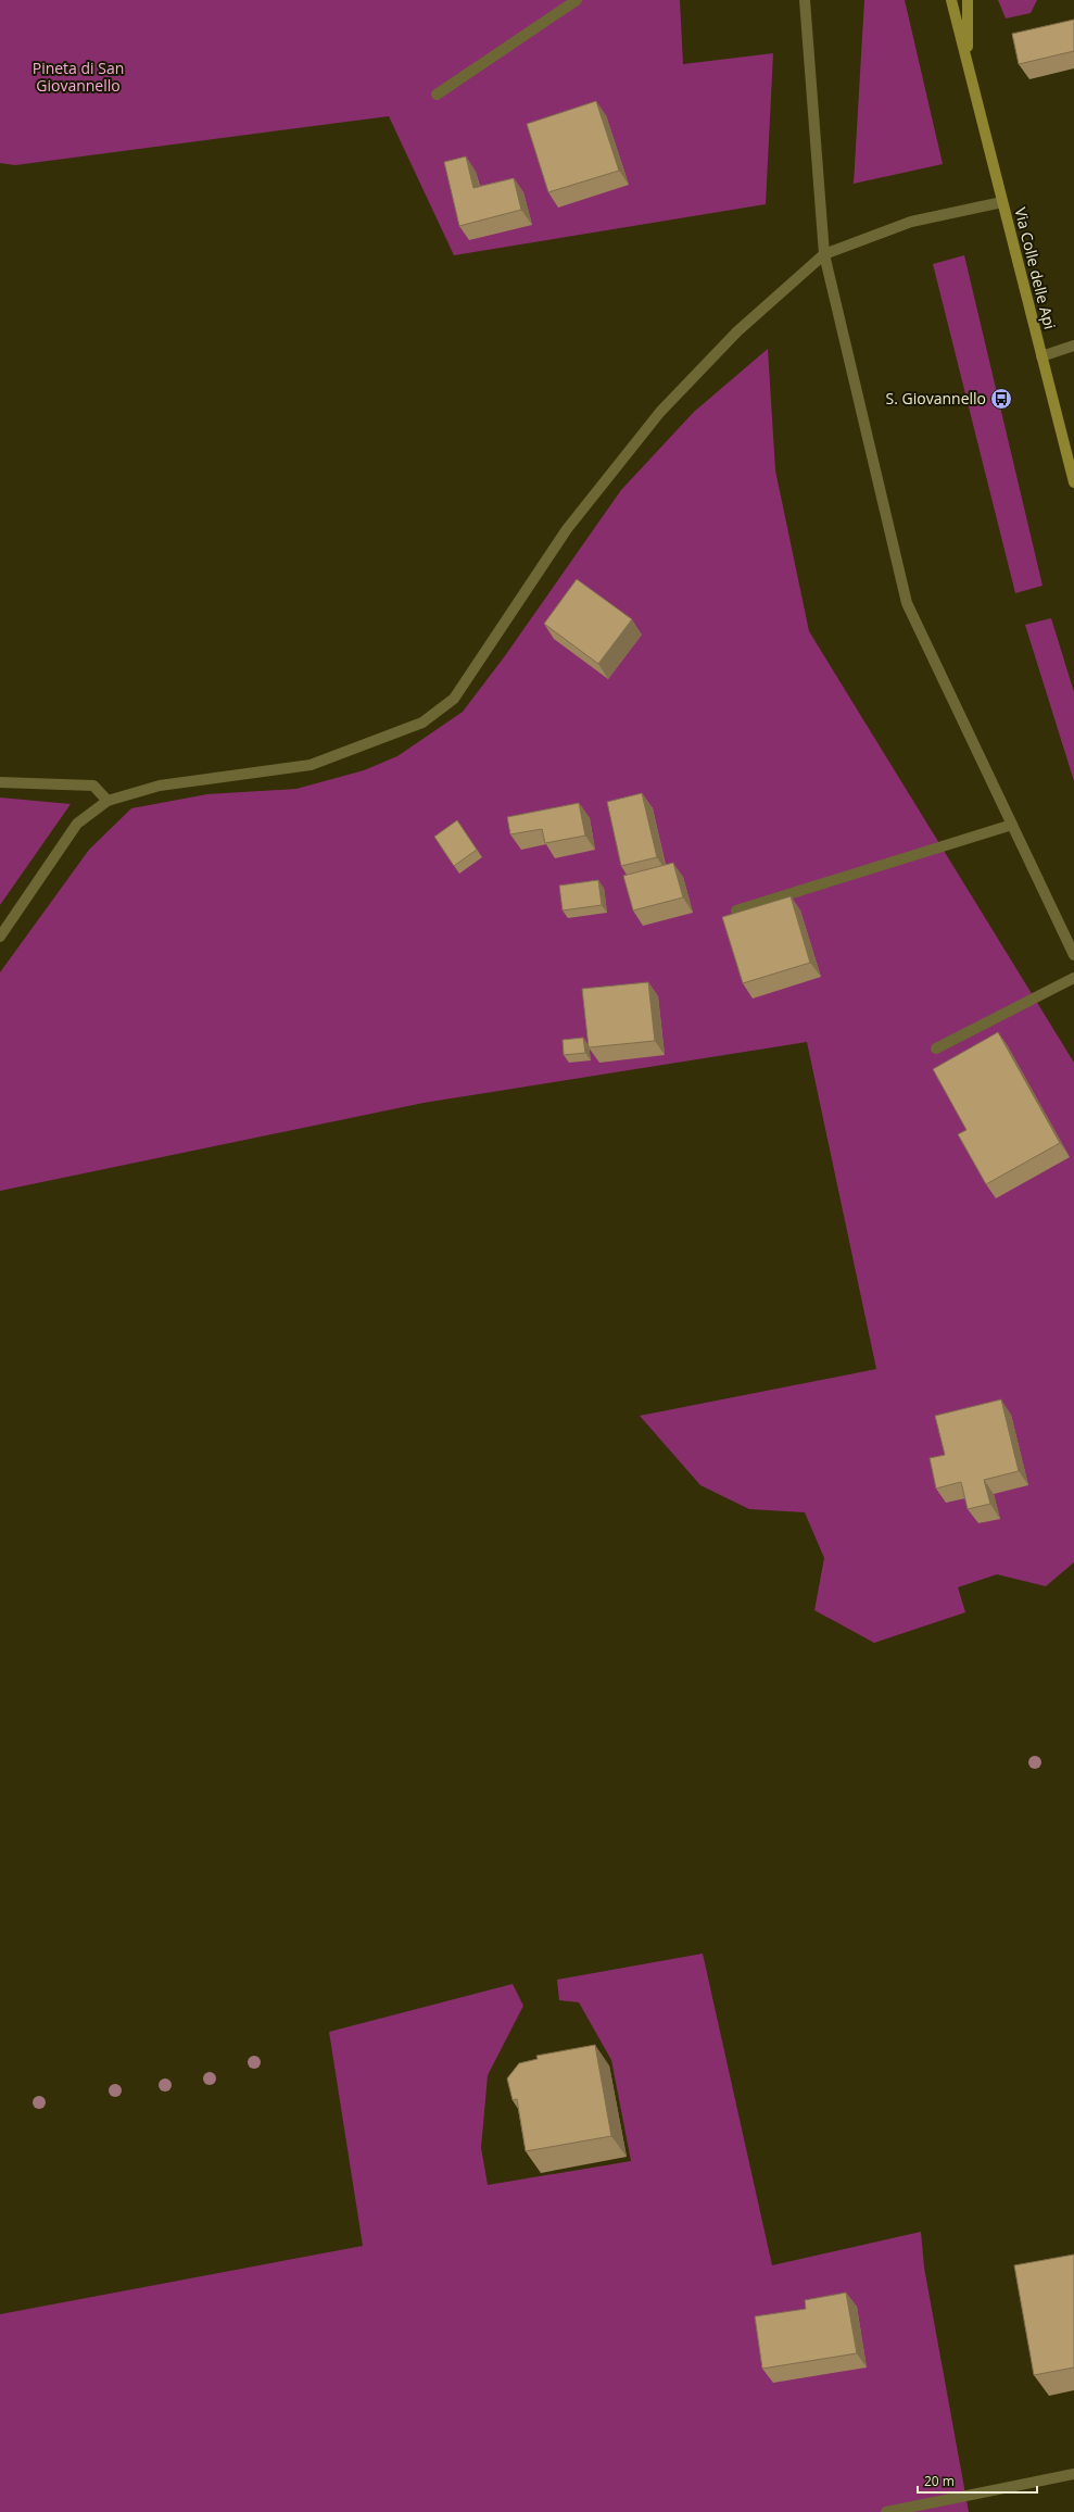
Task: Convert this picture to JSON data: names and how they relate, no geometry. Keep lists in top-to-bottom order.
{
  "streets": {
    "main road": ["Via Colle delle Api"]
  },
  "parks": ["Pineta di San Giovannello"],
  "places": {
    "bus stop": ["S. Giovannello"]
  },
  "scale_bar": "20 m"
}
